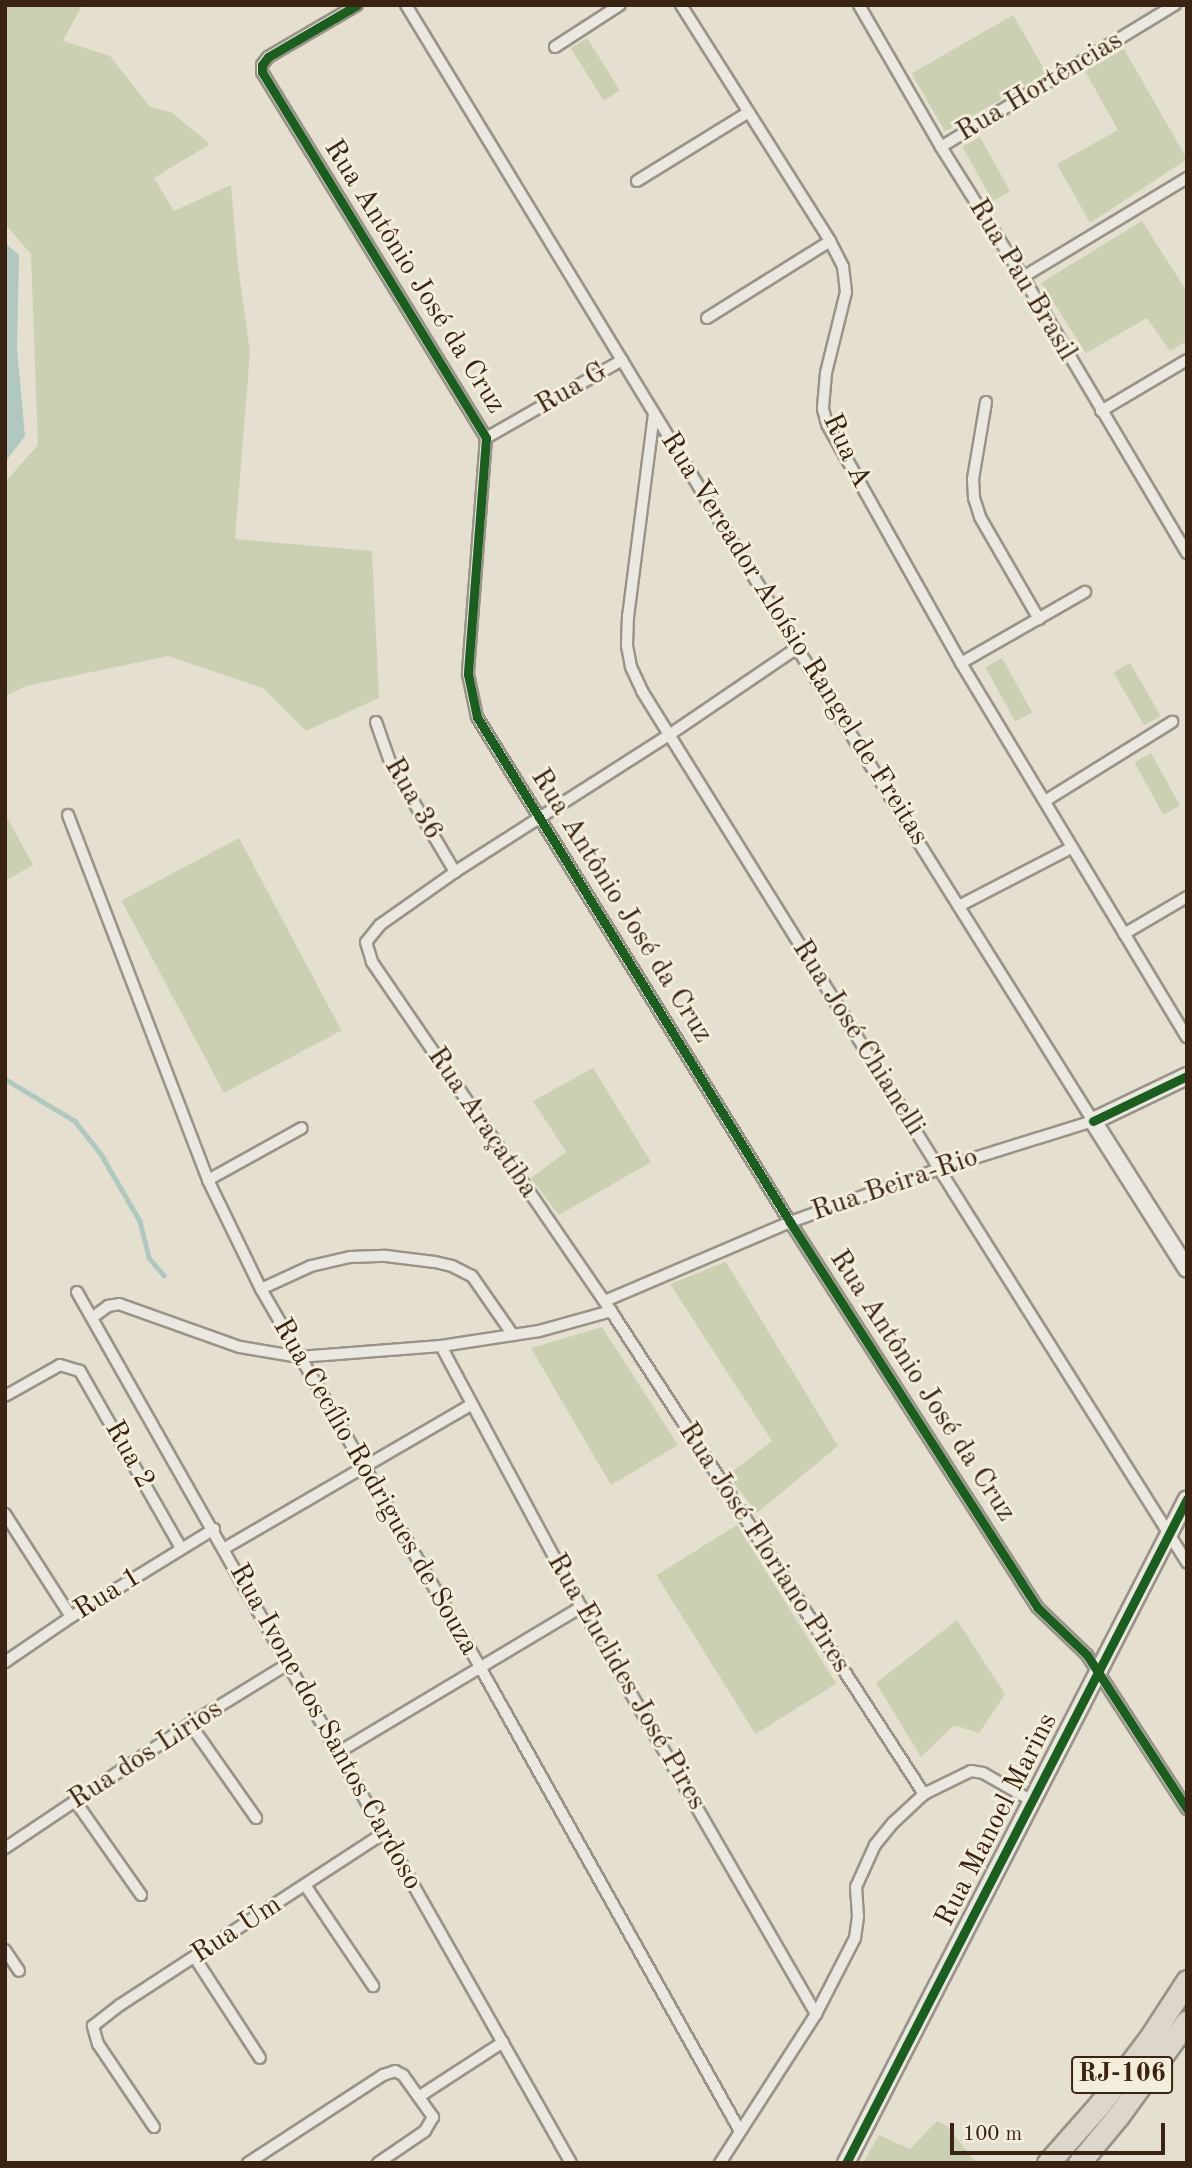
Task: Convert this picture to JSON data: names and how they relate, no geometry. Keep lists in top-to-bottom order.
{
  "streets": {
    "highway": ["RJ-106"],
    "main road": ["Rua Vereador Aloísio Rangel de Freitas", "Rua Beira-Rio", "Rua Manoel Marins"],
    "street": [
      "Rua Hortências",
      "Rua Antônio José da Cruz",
      "Rua Pau Brasil",
      "Rua G",
      "Rua A",
      "Rua 36",
      "Rua José Chianelli",
      "Rua Araçatiba",
      "Rua 2",
      "Rua Cecílio Rodrigues de Souza",
      "Rua José Floriano Pires",
      "Rua 1",
      "Rua Euclides José Pires",
      "Rua Ivone dos Santos Cardoso",
      "Rua dos Lirios",
      "Rua Um"
    ]
  },
  "crossings": [
    ["Rua Hortências", "Rua Pau Brasil"],
    ["Rua Antônio José da Cruz", "Rua G"],
    ["Rua Antônio José da Cruz", "Rua Beira-Rio"],
    ["Rua Antônio José da Cruz", "Rua Manoel Marins"],
    ["Rua G", "Rua Vereador Aloísio Rangel de Freitas"],
    ["Rua Vereador Aloísio Rangel de Freitas", "Rua José Chianelli"],
    ["Rua Vereador Aloísio Rangel de Freitas", "Rua Beira-Rio"],
    ["Rua 36", "Rua Araçatiba"],
    ["Rua José Chianelli", "Rua Beira-Rio"],
    ["Rua José Chianelli", "Rua Manoel Marins"],
    ["Rua Araçatiba", "Rua Beira-Rio"],
    ["Rua Araçatiba", "Rua José Floriano Pires"],
    ["Rua Beira-Rio", "Rua Cecílio Rodrigues de Souza"],
    ["Rua Beira-Rio", "Rua José Floriano Pires"],
    ["Rua Beira-Rio", "Rua Euclides José Pires"],
    ["Rua Beira-Rio", "Rua Ivone dos Santos Cardoso"],
    ["Rua 2", "Rua 1"],
    ["Rua 1", "Rua Ivone dos Santos Cardoso"],
    ["Rua Ivone dos Santos Cardoso", "Rua dos Lirios"],
    ["Rua Ivone dos Santos Cardoso", "Rua Um"]
  ],
  "scale_bar": "100 m"
}
